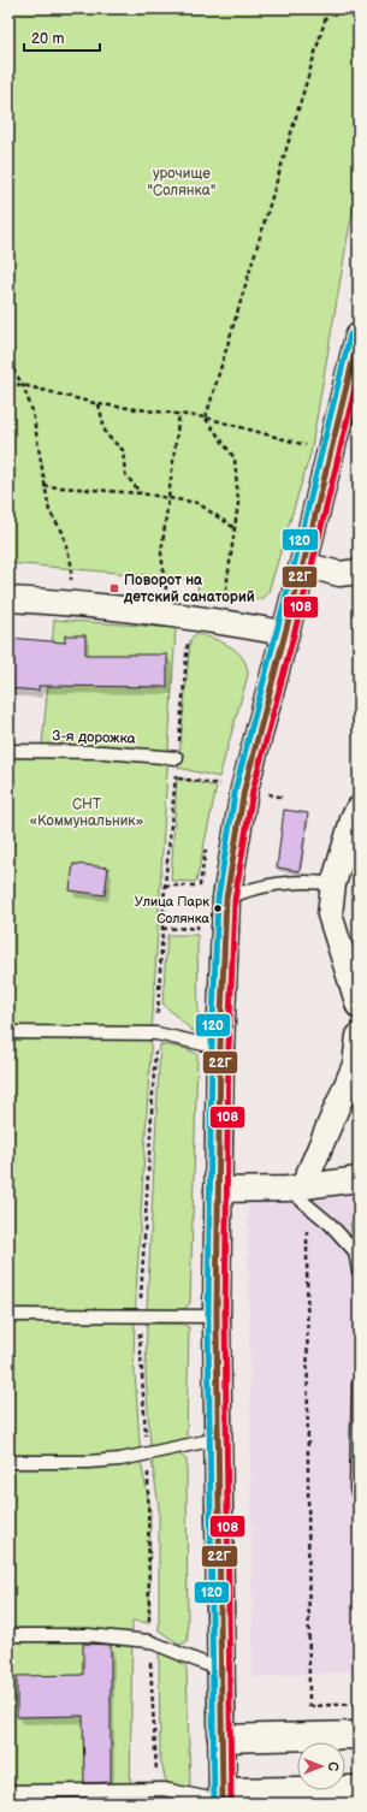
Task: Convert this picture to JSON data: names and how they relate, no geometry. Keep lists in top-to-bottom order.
{
  "streets": {
    "lane": ["3-я дорожка"]
  },
  "parks": ["урочище \"Солянка\"", "СНТ «Коммунальник»"],
  "places": {
    "transit": ["Поворот на детский санаторий"],
    "other": ["Улица Парк Солянка"]
  },
  "lines": ["transit line 120", "transit line 22Г", "transit line 108"],
  "scale_bar": "20 m",
  "north": "right"
}
